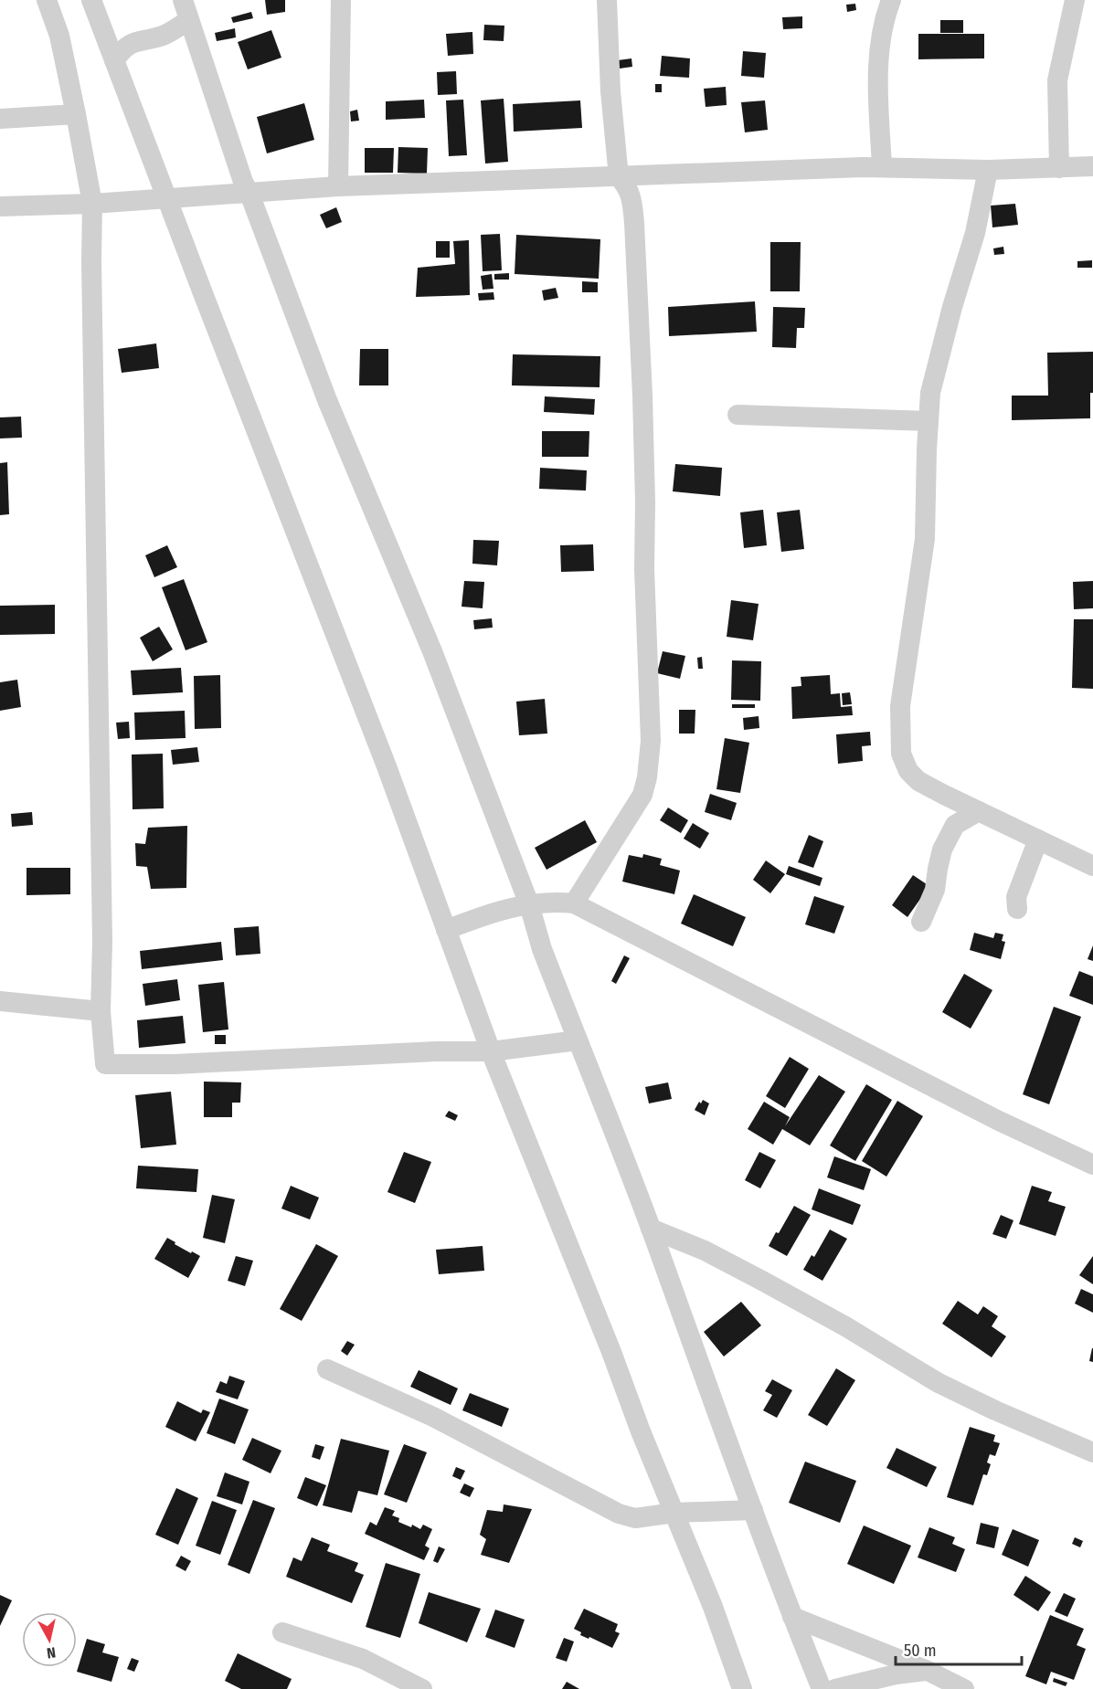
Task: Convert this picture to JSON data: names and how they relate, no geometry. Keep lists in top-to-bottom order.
{
  "scale_bar": "50 m",
  "north": "bottom"
}
